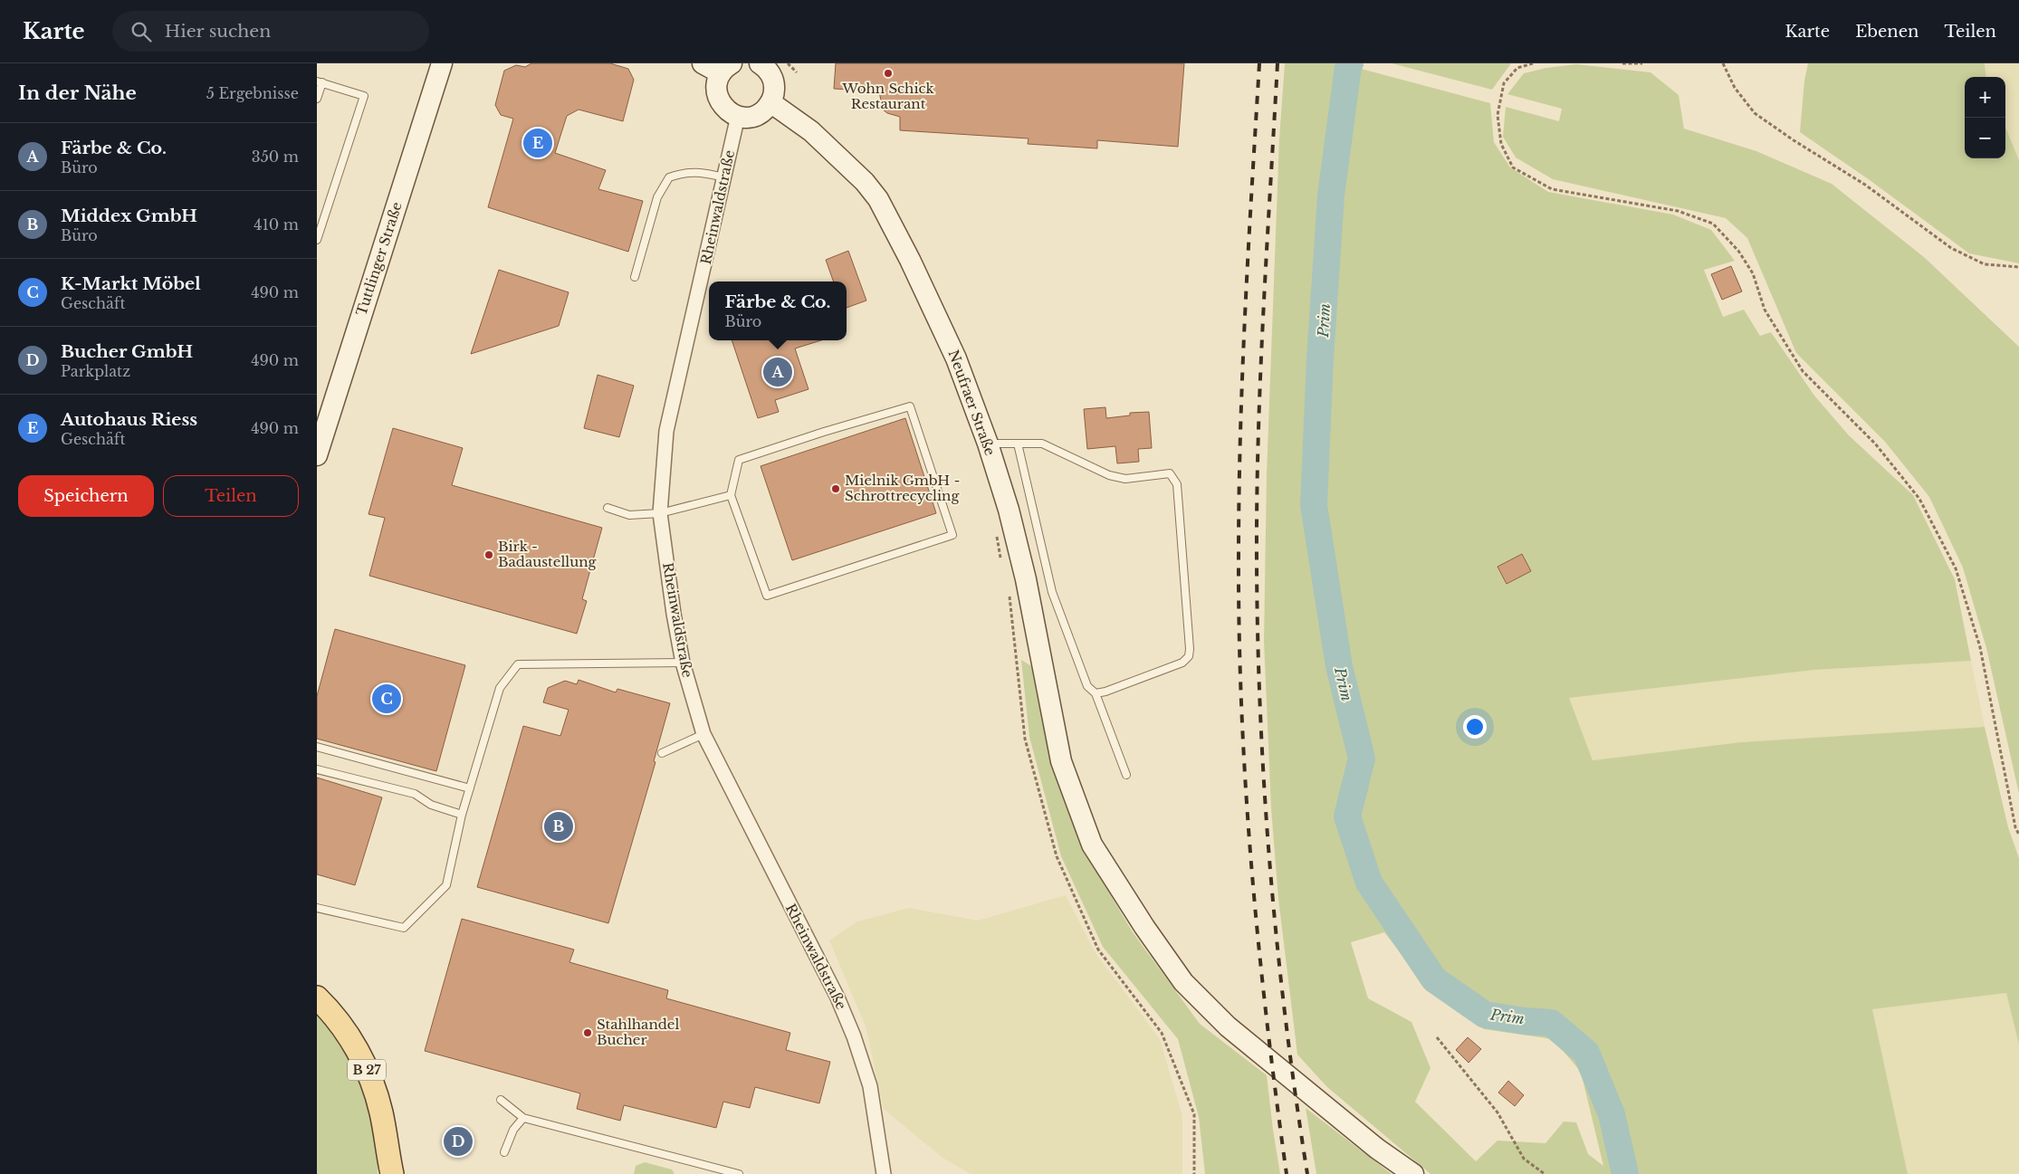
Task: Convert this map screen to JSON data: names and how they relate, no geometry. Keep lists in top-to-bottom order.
{
  "streets": {
    "main road": ["B 27"],
    "street": ["Rheinwaldstraße", "Tuttlinger Straße", "Neufraer Straße"]
  },
  "water": ["Prim"],
  "places": [
    "Wohn Schick Restaurant",
    "Mielnik GmbH - Schrottrecycling",
    "Birk - Badaustellung",
    "Stahlhandel Bucher"
  ],
  "page": {
    "header": "Karte",
    "search": "Hier suchen",
    "nav": ["Karte", "Ebenen", "Teilen"],
    "heading": ["In der Nähe", "5 Ergebnisse"],
    "map_buttons": ["+", "−"],
    "list": [
      {
        "mark": "A",
        "name": "Färbe & Co.",
        "note": "Büro",
        "value": "350 m"
      },
      {
        "mark": "B",
        "name": "Middex GmbH",
        "note": "Büro",
        "value": "410 m"
      },
      {
        "mark": "C",
        "name": "K-Markt Möbel",
        "note": "Geschäft",
        "value": "490 m"
      },
      {
        "mark": "D",
        "name": "Bucher GmbH",
        "note": "Parkplatz",
        "value": "490 m"
      },
      {
        "mark": "E",
        "name": "Autohaus Riess",
        "note": "Geschäft",
        "value": "490 m"
      }
    ],
    "pins": [
      "E",
      "A",
      "C",
      "B",
      "D"
    ],
    "popup": ["Färbe & Co.", "Büro"],
    "buttons": ["Speichern", "Teilen"]
  }
}
